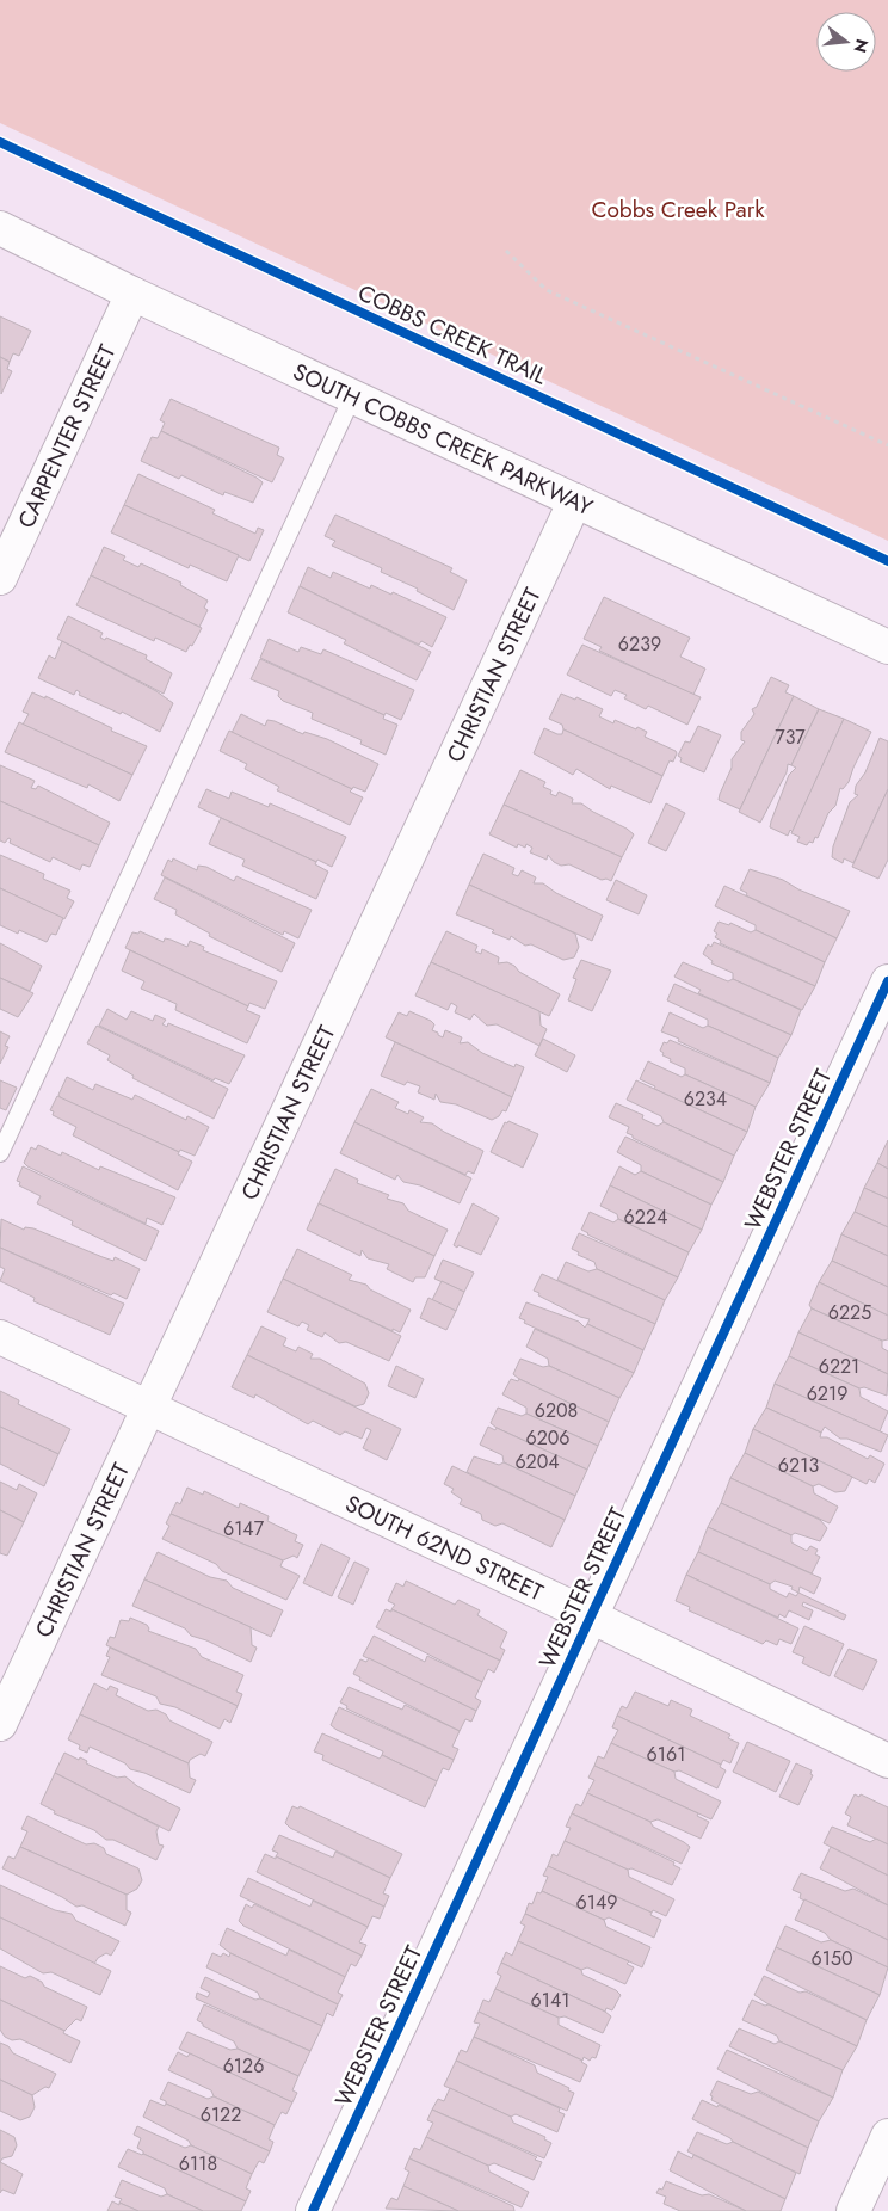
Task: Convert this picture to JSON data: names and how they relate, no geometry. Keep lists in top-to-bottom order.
{
  "streets": {
    "street": [
      "CARPENTER STREET",
      "SOUTH COBBS CREEK PARKWAY",
      "CHRISTIAN STREET",
      "WEBSTER STREET",
      "SOUTH 62ND STREET"
    ],
    "cycle path": ["COBBS CREEK TRAIL"]
  },
  "crossings": [
    ["CARPENTER STREET", "SOUTH COBBS CREEK PARKWAY"],
    ["SOUTH COBBS CREEK PARKWAY", "CHRISTIAN STREET"],
    ["CHRISTIAN STREET", "SOUTH 62ND STREET"],
    ["WEBSTER STREET", "SOUTH 62ND STREET"]
  ],
  "parks": ["Cobbs Creek Park"],
  "house_numbers": [
    "6239",
    "737",
    "6234",
    "6224",
    "6225",
    "6221",
    "6219",
    "6208",
    "6206",
    "6204",
    "6213",
    "6147",
    "6161",
    "6149",
    "6150",
    "6141",
    "6126",
    "6122",
    "6118"
  ],
  "north": "right"
}
